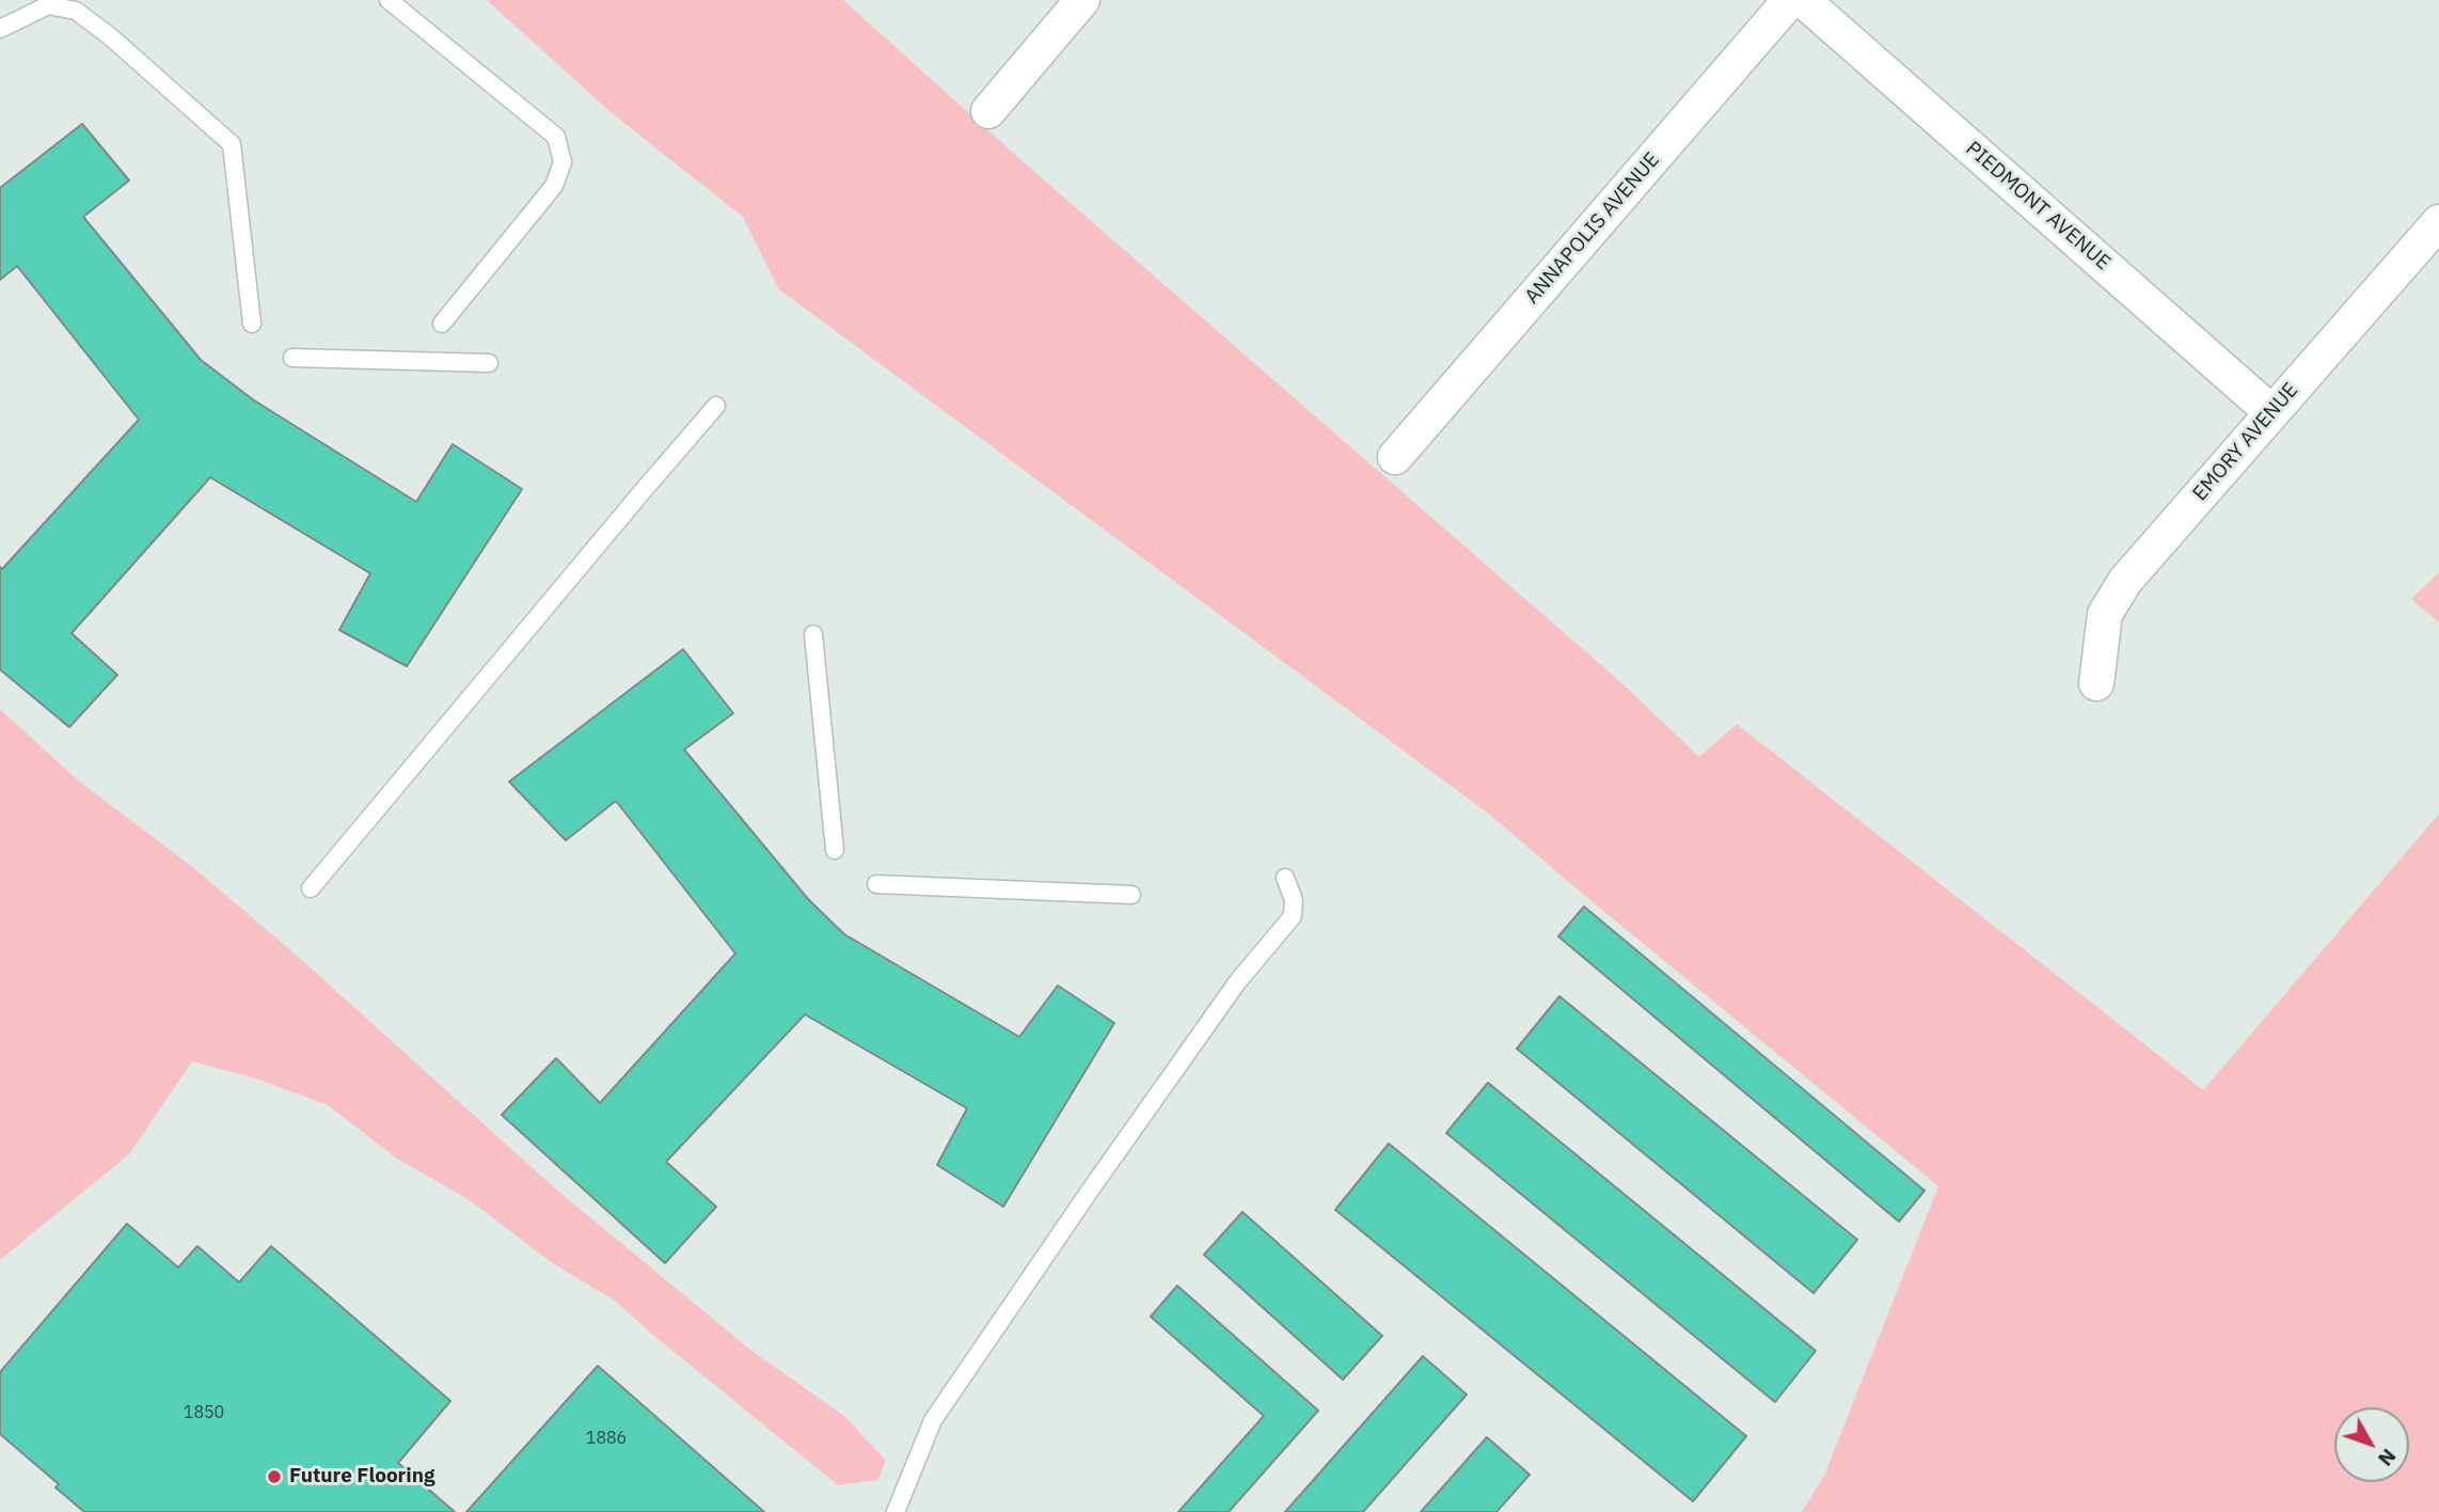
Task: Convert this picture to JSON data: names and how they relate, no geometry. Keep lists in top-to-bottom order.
{
  "streets": {
    "street": ["PIEDMONT AVENUE", "ANNAPOLIS AVENUE", "EMORY AVENUE"]
  },
  "crossings": [
    ["PIEDMONT AVENUE", "EMORY AVENUE"]
  ],
  "places": ["Future Flooring"],
  "house_numbers": ["1850", "1886"],
  "north": "bottom right"
}
